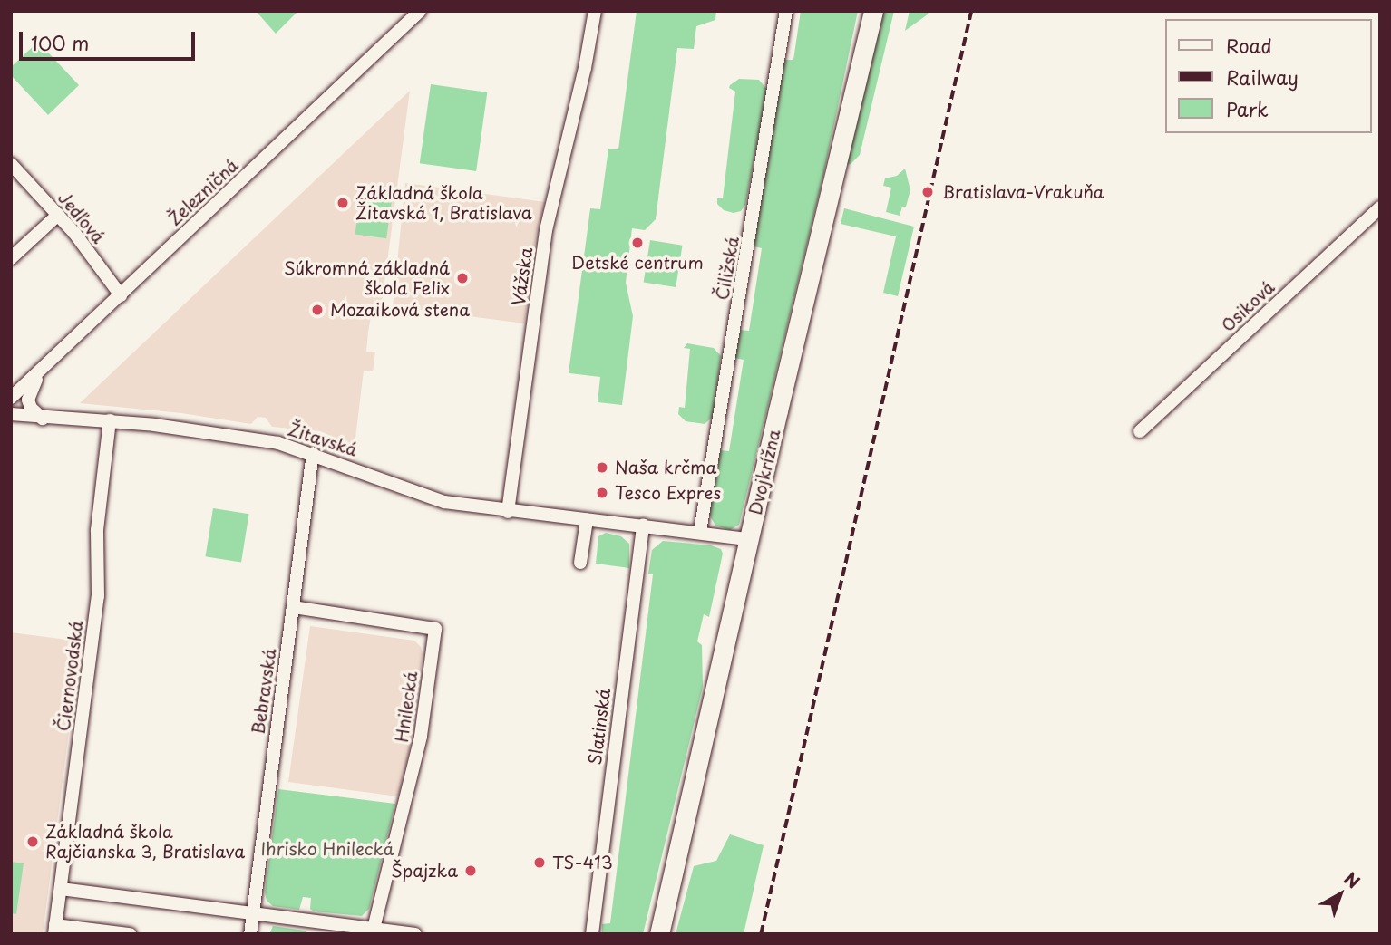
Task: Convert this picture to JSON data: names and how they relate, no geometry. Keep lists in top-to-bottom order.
{
  "streets": {
    "street": [
      "Železničná",
      "Jedľová",
      "Čiližská",
      "Vážska",
      "Osiková",
      "Žitavská",
      "Dvojkrížna",
      "Čiernovodská",
      "Bebravská",
      "Hnilecká",
      "Slatinská"
    ]
  },
  "crossings": [
    ["Železničná", "Jedľová"],
    ["Čiližská", "Žitavská"],
    ["Vážska", "Žitavská"],
    ["Žitavská", "Dvojkrížna"],
    ["Žitavská", "Čiernovodská"],
    ["Žitavská", "Bebravská"],
    ["Žitavská", "Slatinská"],
    ["Bebravská", "Hnilecká"]
  ],
  "parks": ["Ihrisko Hnilecká"],
  "places": [
    "Bratislava-Vrakuňa",
    "Základná škola Žitavská 1, Bratislava",
    "Detské centrum",
    "Súkromná základná škola Felix",
    "Mozaiková stena",
    "Naša krčma",
    "Tesco Expres",
    "Základná škola Rajčianska 3, Bratislava",
    "TS-413",
    "Špajzka"
  ],
  "legend": ["Road", "Railway", "Park"],
  "scale_bar": "100 m",
  "north": "top right"
}
